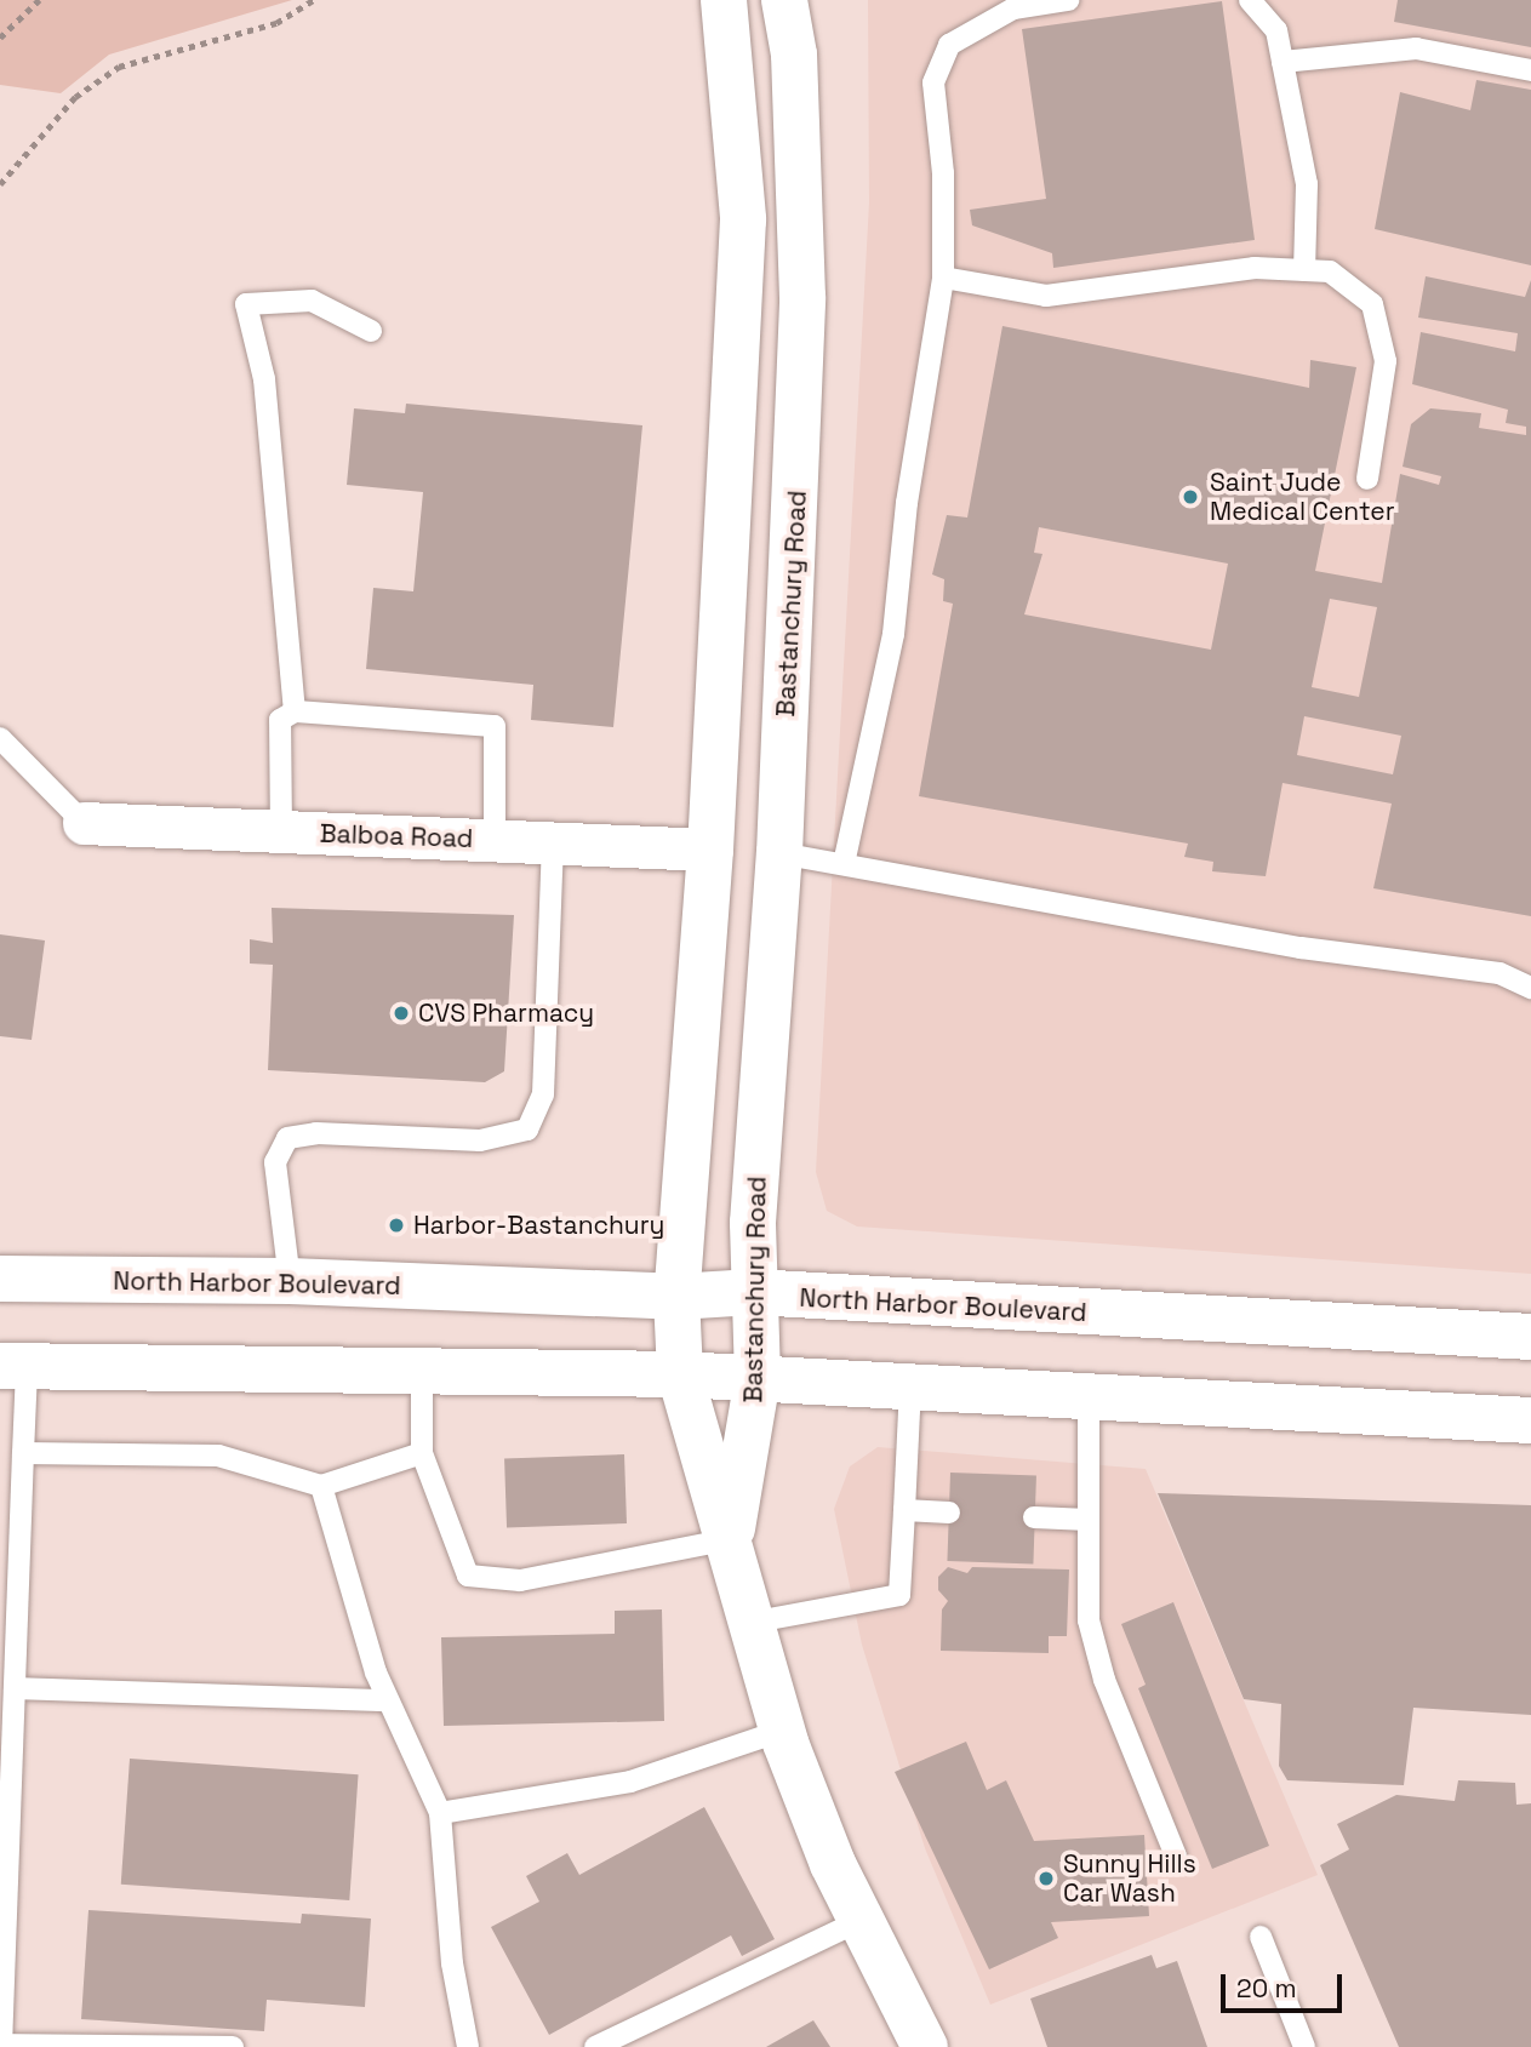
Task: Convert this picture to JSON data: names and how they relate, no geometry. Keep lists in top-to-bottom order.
{
  "streets": {
    "main road": ["Bastanchury Road", "North Harbor Boulevard"],
    "street": ["Balboa Road"]
  },
  "crossings": [
    ["Bastanchury Road", "North Harbor Boulevard"]
  ],
  "places": [
    "Saint Jude Medical Center",
    "CVS Pharmacy",
    "Harbor-Bastanchury",
    "Sunny Hills Car Wash"
  ],
  "scale_bar": "20 m"
}
